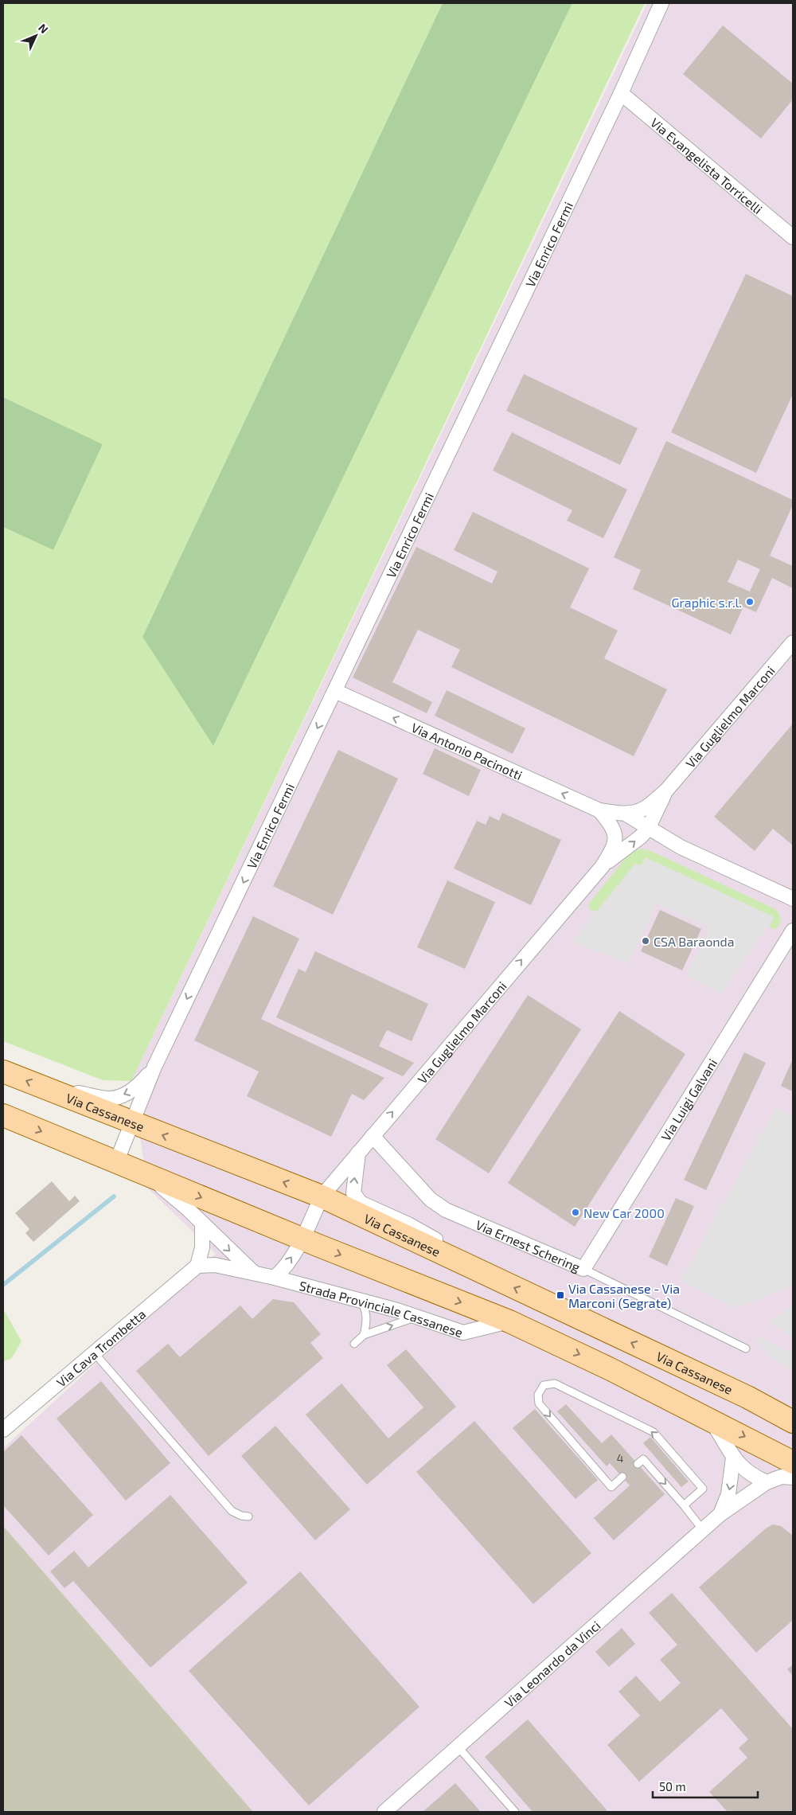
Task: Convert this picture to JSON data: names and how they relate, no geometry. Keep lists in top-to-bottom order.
{
  "streets": {
    "main road": ["Via Cassanese"],
    "street": [
      "Via Evangelista Torricelli",
      "Via Enrico Fermi",
      "Via Guglielmo Marconi",
      "Via Antonio Pacinotti",
      "Via Luigi Galvani",
      "Via Ernest Schering",
      "Strada Provinciale Cassanese",
      "Via Cava Trombetta",
      "Via Leonardo da Vinci"
    ]
  },
  "crossings": [
    ["Via Evangelista Torricelli", "Via Enrico Fermi"],
    ["Via Enrico Fermi", "Via Antonio Pacinotti"],
    ["Via Enrico Fermi", "Via Cassanese"],
    ["Via Guglielmo Marconi", "Via Antonio Pacinotti"],
    ["Via Guglielmo Marconi", "Via Cassanese"],
    ["Via Guglielmo Marconi", "Via Ernest Schering"],
    ["Via Guglielmo Marconi", "Strada Provinciale Cassanese"],
    ["Via Luigi Galvani", "Via Ernest Schering"],
    ["Via Cassanese", "Strada Provinciale Cassanese"]
  ],
  "one_way": ["Via Enrico Fermi", "Via Guglielmo Marconi", "Via Antonio Pacinotti"],
  "places": {
    "other": ["Graphic s.r.l.", "CSA Baraonda", "New Car 2000"],
    "transit": ["Via Cassanese - Via Marconi (Segrate)"]
  },
  "house_numbers": ["4"],
  "scale_bar": "50 m",
  "north": "top right"
}
